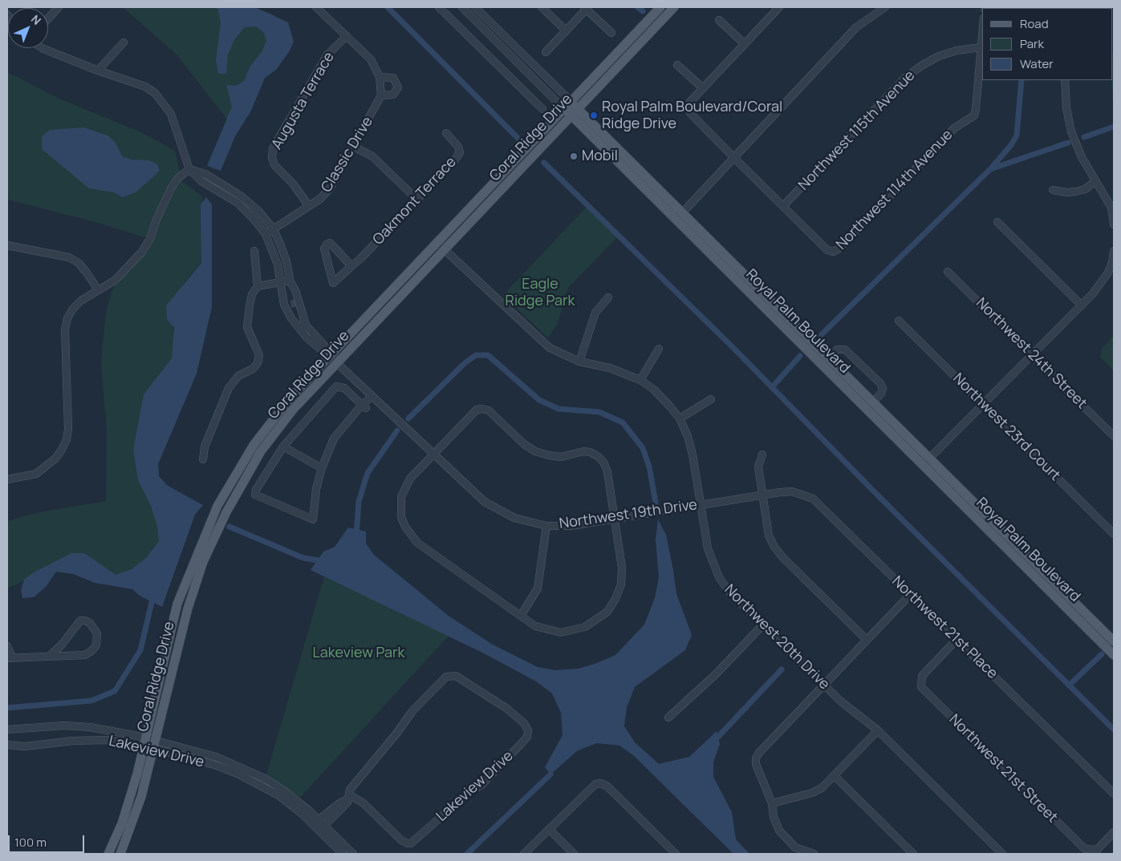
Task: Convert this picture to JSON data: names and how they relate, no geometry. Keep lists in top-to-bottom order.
{
  "streets": {
    "main road": ["Coral Ridge Drive", "Royal Palm Boulevard"],
    "street": [
      "Augusta Terrace",
      "Northwest 115th Avenue",
      "Classic Drive",
      "Northwest 114th Avenue",
      "Oakmont Terrace",
      "Northwest 24th Street",
      "Northwest 23rd Court",
      "Northwest 19th Drive",
      "Northwest 21st Place",
      "Northwest 20th Drive",
      "Lakeview Drive",
      "Northwest 21st Street"
    ]
  },
  "crossings": [
    ["Augusta Terrace", "Classic Drive"],
    ["Northwest 115th Avenue", "Northwest 114th Avenue"],
    ["Coral Ridge Drive", "Royal Palm Boulevard"],
    ["Coral Ridge Drive", "Northwest 19th Drive"],
    ["Coral Ridge Drive", "Northwest 20th Drive"],
    ["Coral Ridge Drive", "Lakeview Drive"],
    ["Northwest 19th Drive", "Northwest 21st Place"],
    ["Northwest 19th Drive", "Northwest 20th Drive"],
    ["Northwest 21st Place", "Northwest 21st Street"]
  ],
  "parks": ["Eagle Ridge Park", "Lakeview Park"],
  "places": ["Royal Palm Boulevard/Coral Ridge Drive", "Mobil"],
  "legend": ["Road", "Park", "Water"],
  "scale_bar": "100 m",
  "north": "top right"
}
